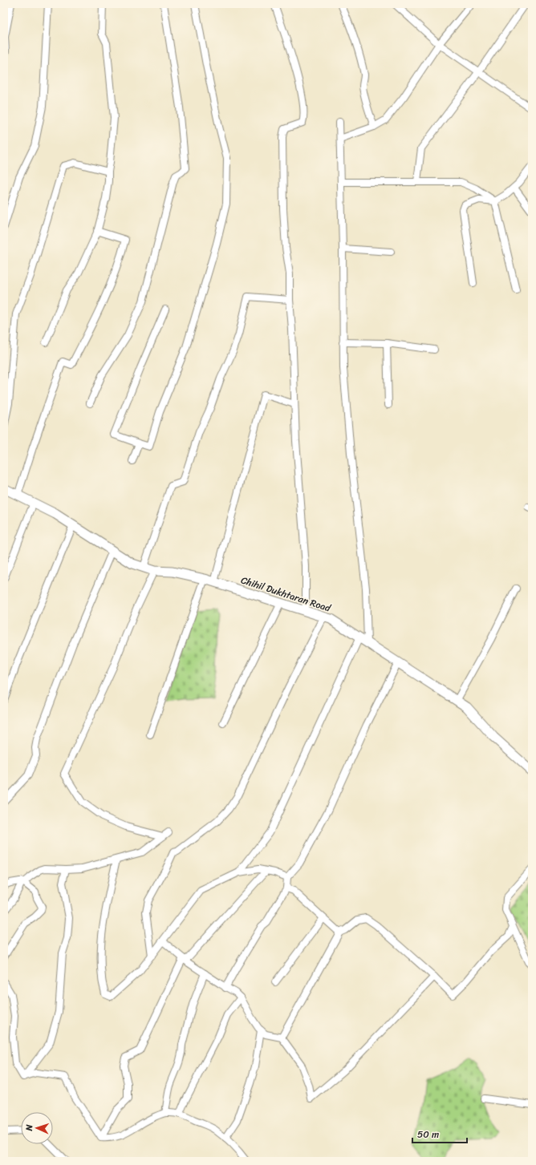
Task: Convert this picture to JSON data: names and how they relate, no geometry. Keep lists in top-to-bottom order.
{
  "streets": {
    "street": ["Chihil Dukhtaran Road"]
  },
  "scale_bar": "50 m",
  "north": "left"
}
